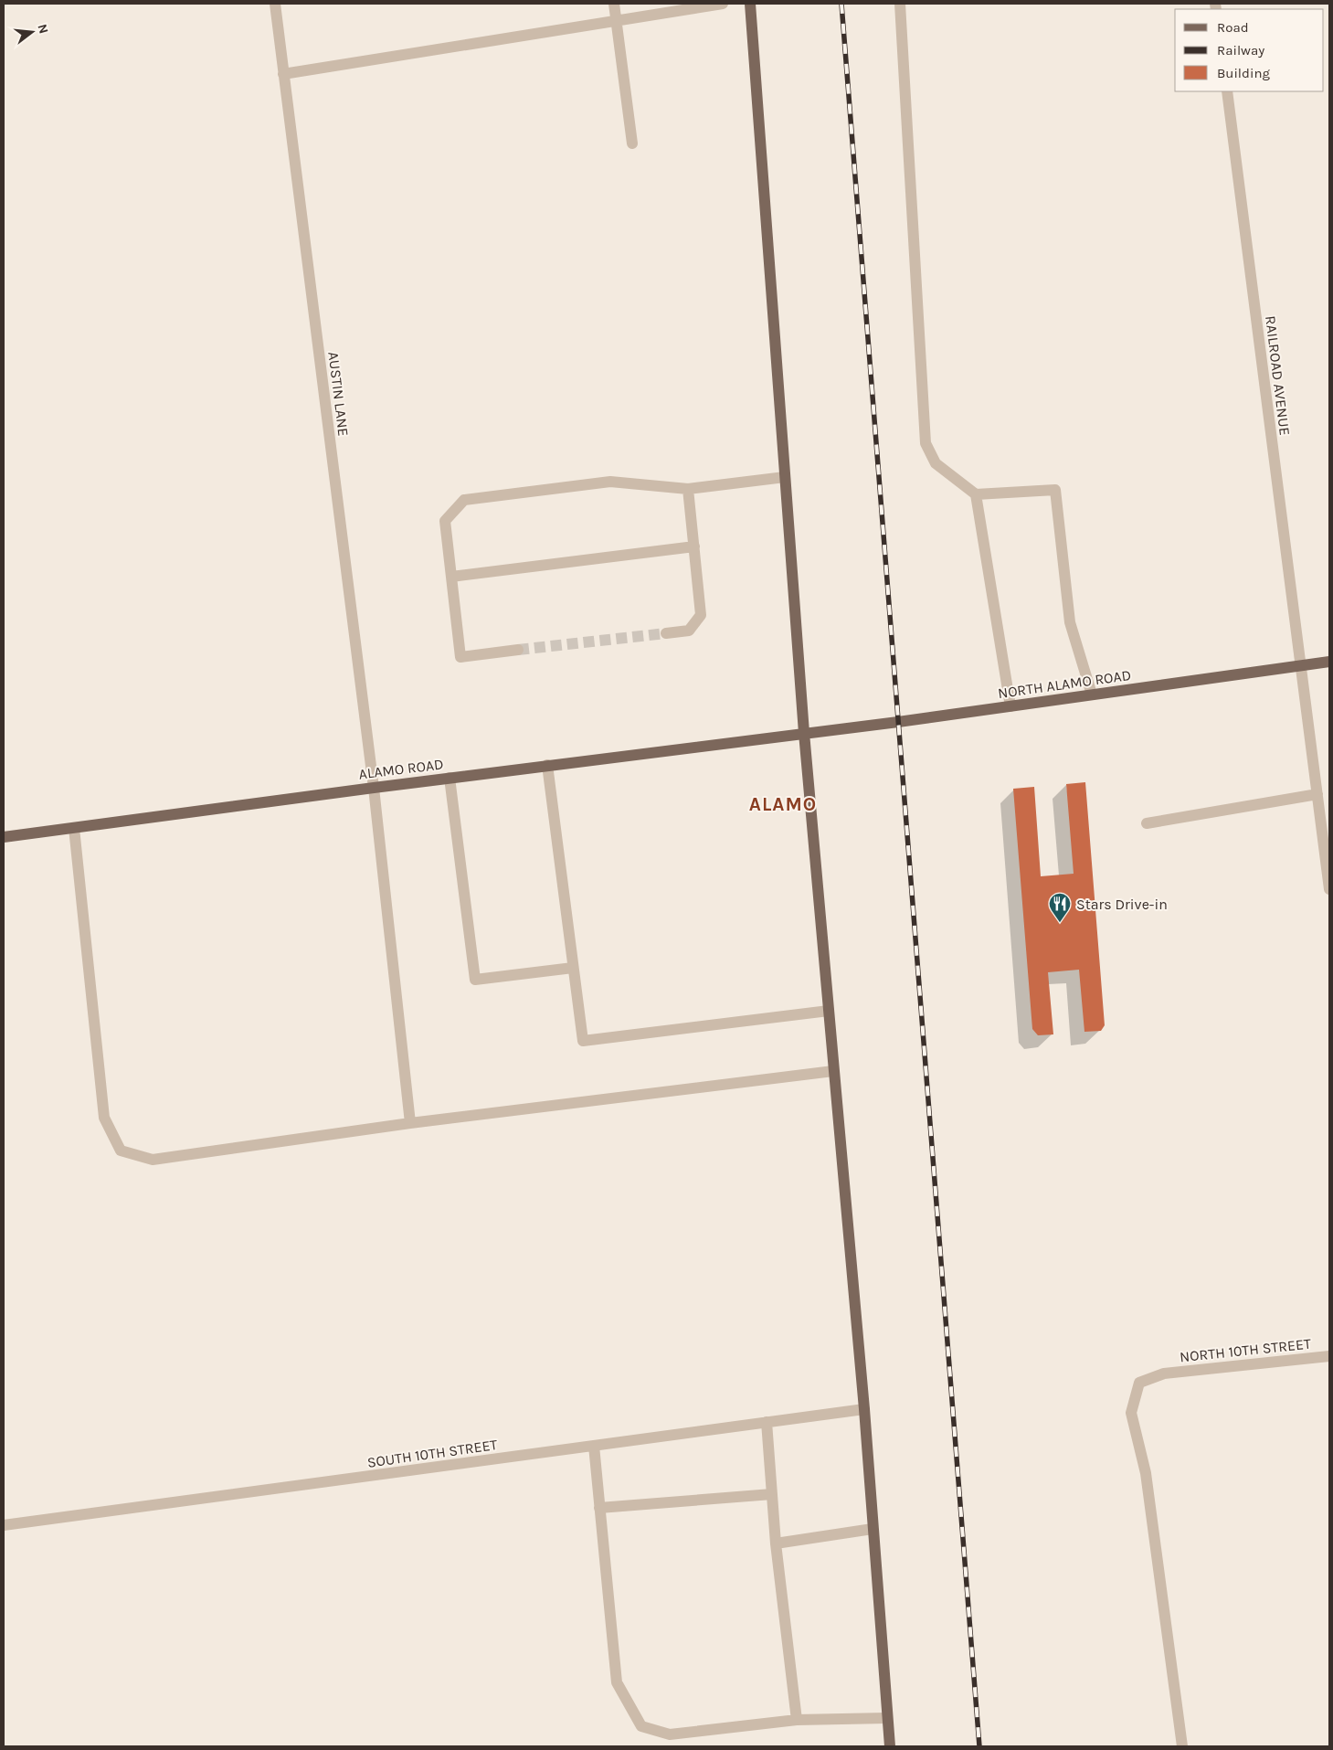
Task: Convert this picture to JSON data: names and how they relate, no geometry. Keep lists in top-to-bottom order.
{
  "streets": {
    "main road": ["NORTH ALAMO ROAD", "ALAMO ROAD"],
    "street": [
      "RAILROAD AVENUE",
      "AUSTIN LANE",
      "NORTH 10TH STREET",
      "SOUTH 10TH STREET"
    ]
  },
  "crossings": [
    ["RAILROAD AVENUE", "NORTH ALAMO ROAD"],
    ["AUSTIN LANE", "ALAMO ROAD"],
    ["NORTH ALAMO ROAD", "ALAMO ROAD"]
  ],
  "districts": ["ALAMO"],
  "places": {
    "restaurant": ["Stars Drive-in"]
  },
  "legend": ["Road", "Railway", "Building"],
  "north": "right"
}
